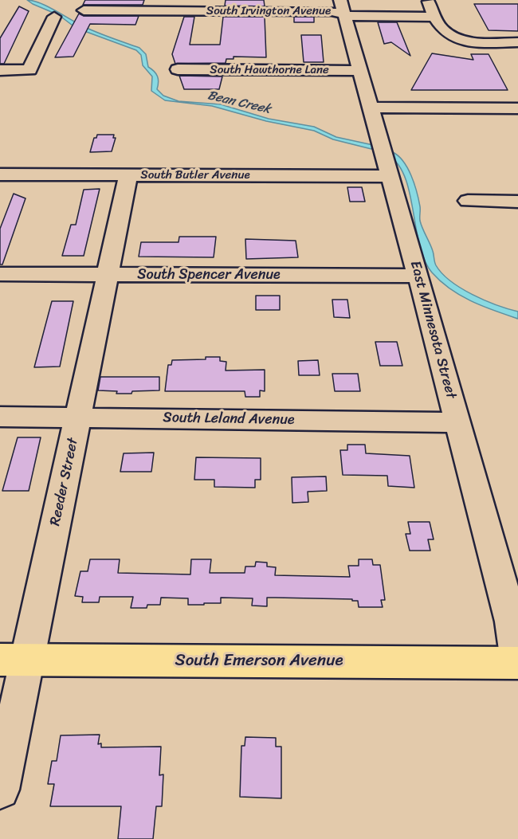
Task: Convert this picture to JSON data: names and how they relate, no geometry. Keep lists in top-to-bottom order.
{
  "streets": {
    "main road": ["South Emerson Avenue"],
    "street": [
      "South Irvington Avenue",
      "South Hawthorne Lane",
      "South Butler Avenue",
      "South Spencer Avenue",
      "East Minnesota Street",
      "South Leland Avenue",
      "Reeder Street"
    ]
  },
  "crossings": [
    ["South Irvington Avenue", "East Minnesota Street"],
    ["South Hawthorne Lane", "East Minnesota Street"],
    ["South Butler Avenue", "East Minnesota Street"],
    ["South Butler Avenue", "Reeder Street"],
    ["South Spencer Avenue", "East Minnesota Street"],
    ["South Spencer Avenue", "Reeder Street"],
    ["East Minnesota Street", "South Leland Avenue"],
    ["East Minnesota Street", "South Emerson Avenue"],
    ["South Leland Avenue", "Reeder Street"],
    ["Reeder Street", "South Emerson Avenue"]
  ],
  "water": ["Bean Creek"]
}
